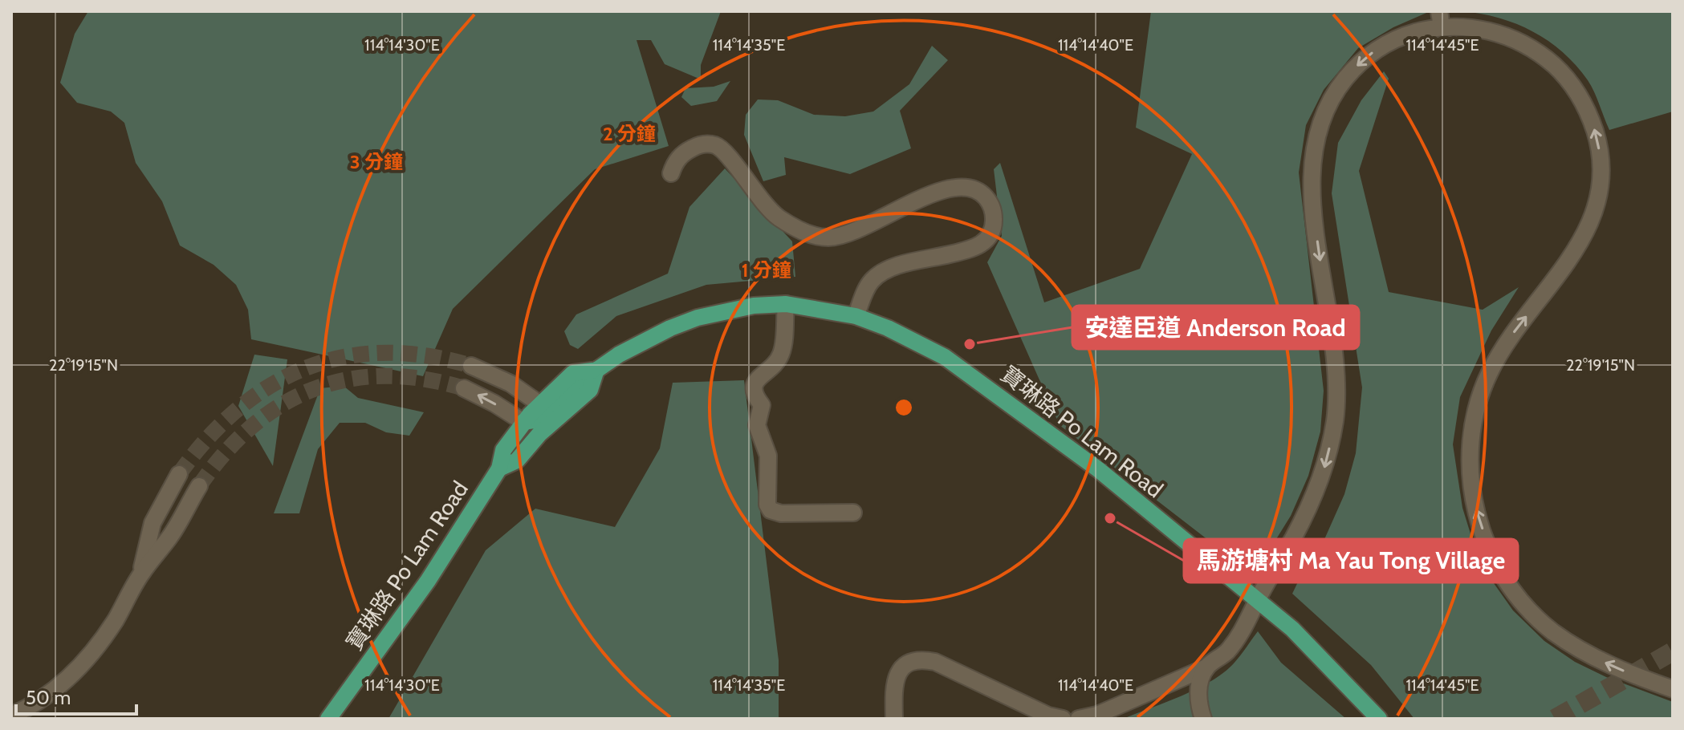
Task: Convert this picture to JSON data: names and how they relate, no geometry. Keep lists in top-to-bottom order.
{
  "streets": {
    "main road": ["寶琳路 Po Lam Road"]
  },
  "places": ["安達臣道 Anderson Road", "馬游塘村 Ma Yau Tong Village"],
  "scale_bar": "50 m",
  "coordinates": [
    "114°14'30\"E",
    "114°14'35\"E",
    "114°14'40\"E",
    "114°14'45\"E",
    "22°19'15\"N"
  ],
  "rings": ["2 分鐘", "3 分鐘", "1 分鐘"]
}
